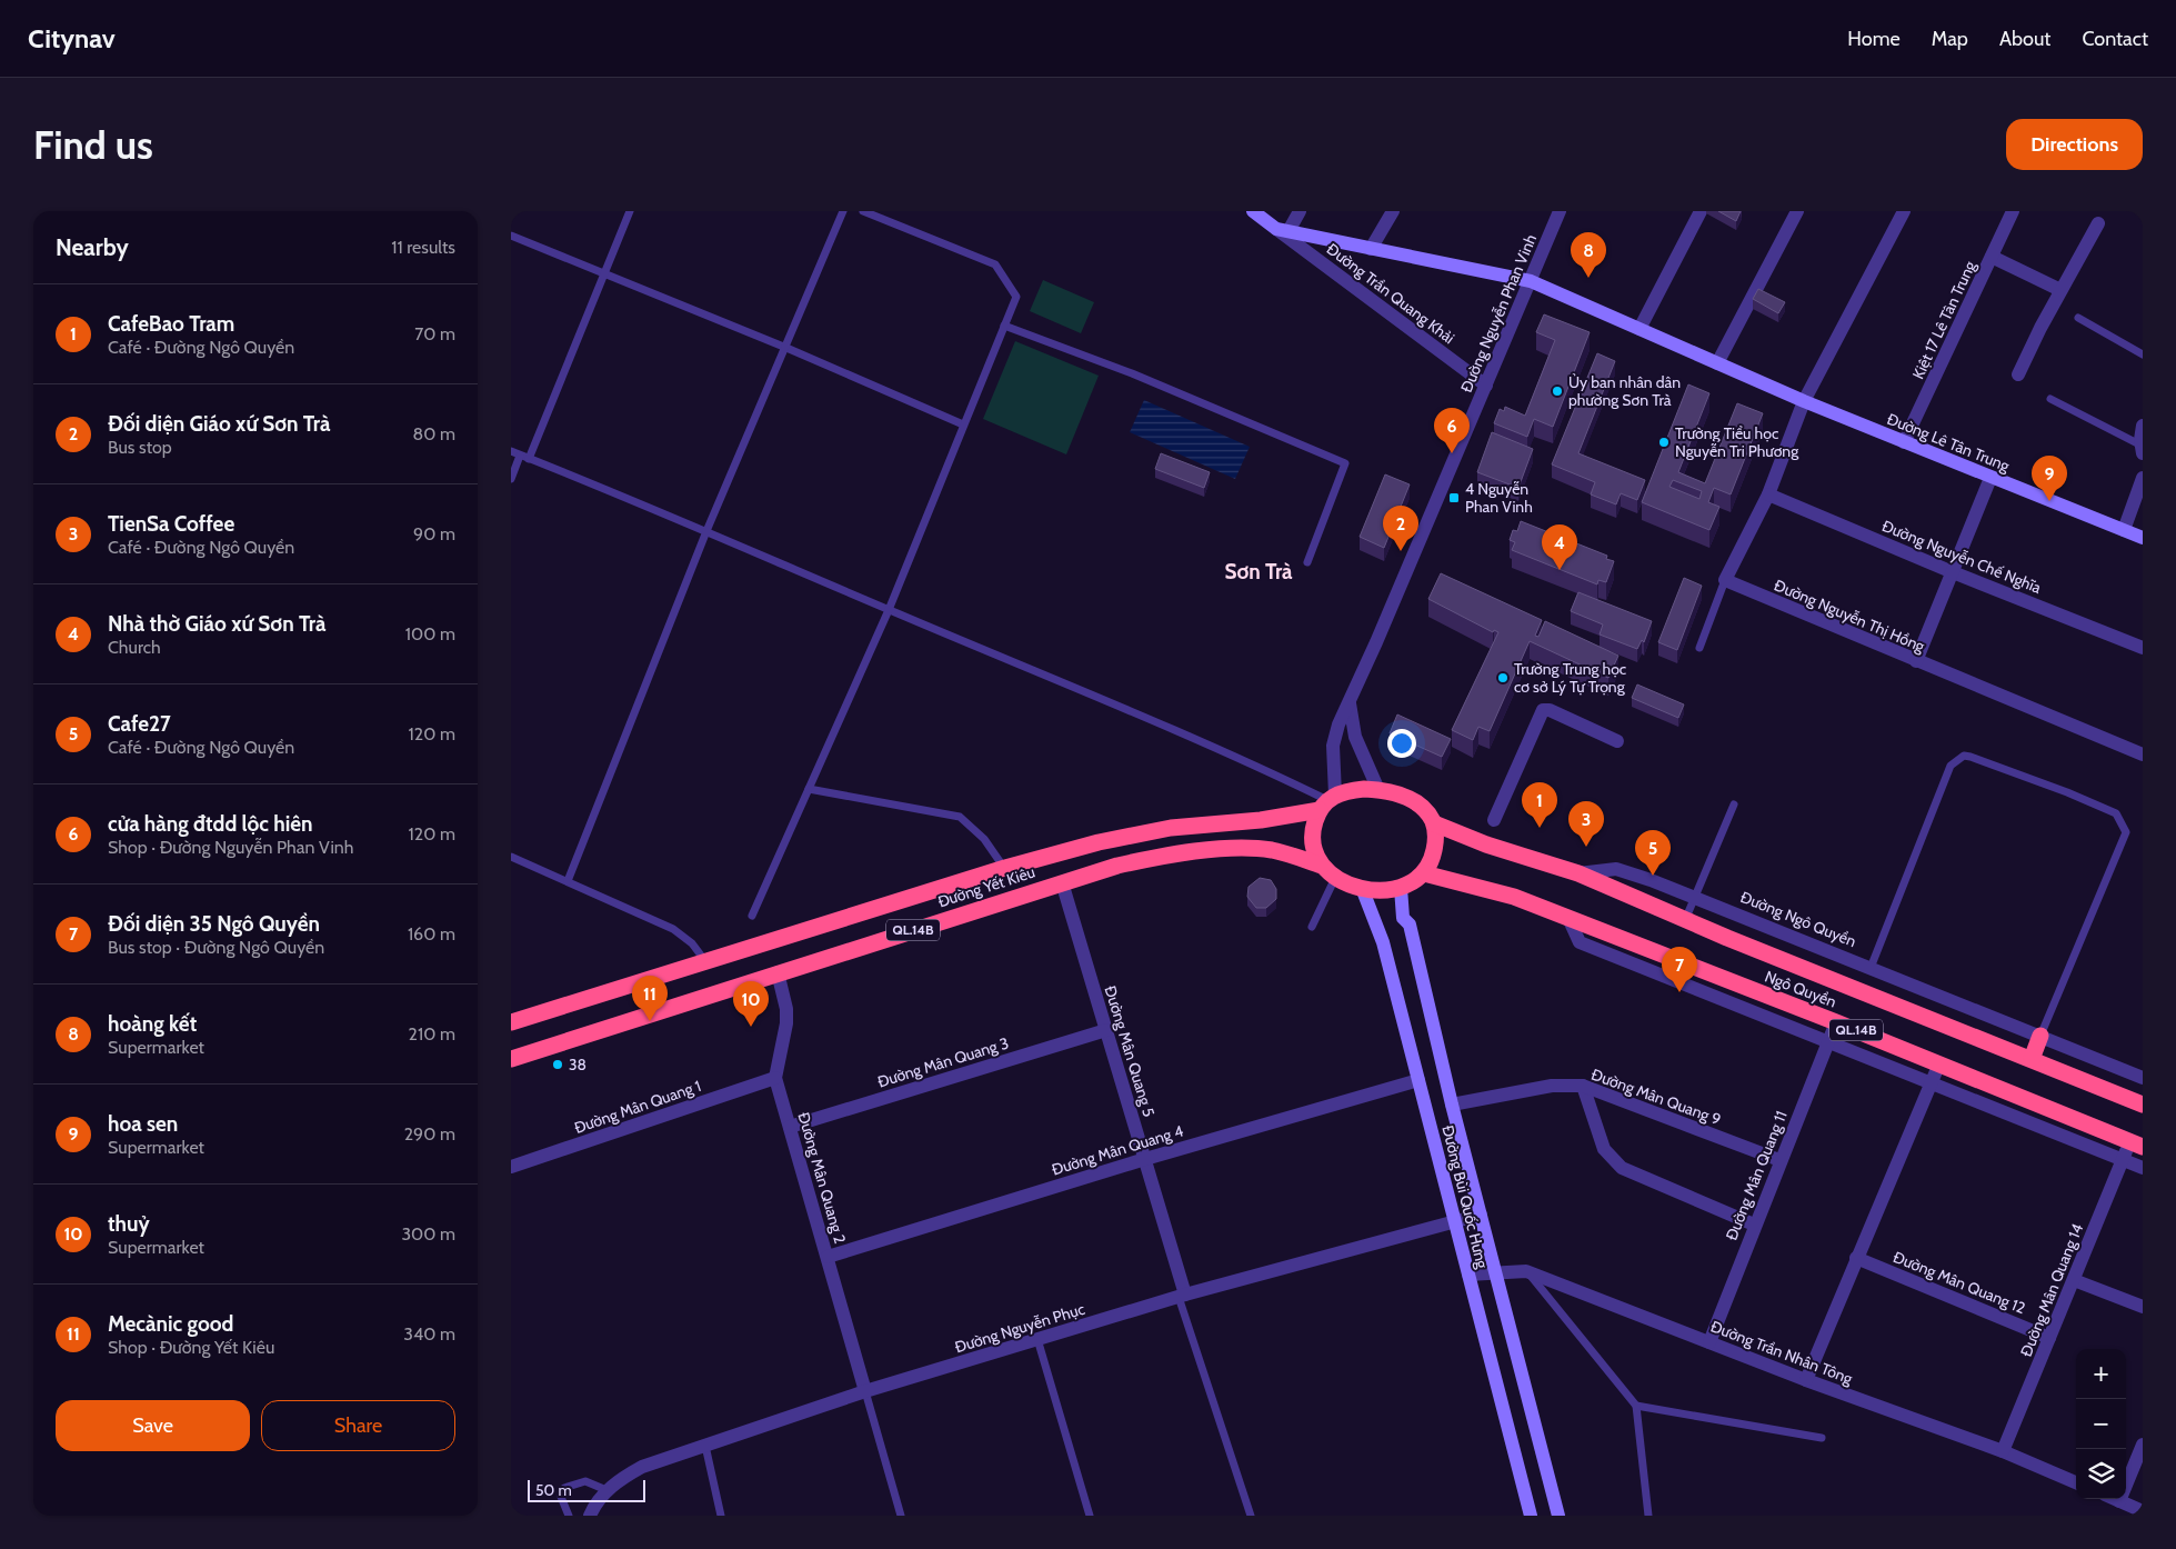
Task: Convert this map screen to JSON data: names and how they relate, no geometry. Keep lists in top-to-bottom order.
{
  "streets": {
    "highway": [
      "Đường Yết Kiêu",
      "Đường Ngô Quyền",
      "QL.14B",
      "Ngô Quyền"
    ],
    "street": [
      "Đường Trần Quang Khải",
      "Đường Nguyễn Phan Vinh",
      "Kiệt 17 Lê Tân Trung",
      "Đường Lê Tân Trung",
      "Đường Nguyễn Chế Nghĩa",
      "Đường Nguyễn Thị Hồng",
      "Đường Mân Quang 5",
      "Đường Mân Quang 3",
      "Đường Mân Quang 9",
      "Đường Mân Quang 1",
      "Đường Mân Quang 4",
      "Đường Mân Quang 11",
      "Đường Mân Quang 2",
      "Đường Bùi Quốc Hưng",
      "Đường Mân Quang 12",
      "Đường Mân Quang 14",
      "Đường Nguyễn Phục",
      "Đường Trần Nhân Tông"
    ]
  },
  "crossings": [
    ["Đường Trần Quang Khải", "Đường Nguyễn Phan Vinh"],
    ["Đường Trần Quang Khải", "Đường Lê Tân Trung"],
    ["Đường Nguyễn Phan Vinh", "Đường Lê Tân Trung"],
    ["Đường Nguyễn Phan Vinh", "Đường Yết Kiêu"],
    ["Đường Nguyễn Phan Vinh", "Đường Ngô Quyền"],
    ["Đường Nguyễn Phan Vinh", "QL.14B"],
    ["Đường Nguyễn Phan Vinh", "Đường Bùi Quốc Hưng"],
    ["Kiệt 17 Lê Tân Trung", "Đường Lê Tân Trung"],
    ["Đường Yết Kiêu", "Đường Ngô Quyền"],
    ["Đường Yết Kiêu", "QL.14B"],
    ["Đường Yết Kiêu", "Đường Mân Quang 5"],
    ["Đường Yết Kiêu", "Đường Mân Quang 2"],
    ["Đường Yết Kiêu", "Đường Bùi Quốc Hưng"],
    ["Đường Ngô Quyền", "QL.14B"],
    ["Đường Ngô Quyền", "Ngô Quyền"],
    ["Đường Ngô Quyền", "Đường Bùi Quốc Hưng"],
    ["QL.14B", "Ngô Quyền"],
    ["QL.14B", "Đường Bùi Quốc Hưng"],
    ["Ngô Quyền", "Đường Mân Quang 11"],
    ["Ngô Quyền", "Đường Mân Quang 14"],
    ["Đường Mân Quang 5", "Đường Mân Quang 3"],
    ["Đường Mân Quang 5", "Đường Mân Quang 4"],
    ["Đường Mân Quang 5", "Đường Nguyễn Phục"],
    ["Đường Mân Quang 3", "Đường Mân Quang 2"],
    ["Đường Mân Quang 9", "Đường Mân Quang 11"],
    ["Đường Mân Quang 9", "Đường Bùi Quốc Hưng"],
    ["Đường Mân Quang 1", "Đường Mân Quang 2"],
    ["Đường Mân Quang 4", "Đường Mân Quang 2"],
    ["Đường Mân Quang 4", "Đường Bùi Quốc Hưng"],
    ["Đường Mân Quang 11", "Đường Trần Nhân Tông"],
    ["Đường Mân Quang 2", "Đường Nguyễn Phục"],
    ["Đường Bùi Quốc Hưng", "Đường Nguyễn Phục"],
    ["Đường Bùi Quốc Hưng", "Đường Trần Nhân Tông"],
    ["Đường Mân Quang 12", "Đường Mân Quang 14"],
    ["Đường Mân Quang 14", "Đường Trần Nhân Tông"]
  ],
  "districts": ["Sơn Trà"],
  "places": {
    "other": [
      "Ủy ban nhân dân phường Sơn Trà",
      "Trường Tiểu học Nguyễn Tri Phương",
      "Trường Trung học cơ sở Lý Tự Trọng",
      "38"
    ],
    "transit": ["4 Nguyễn Phan Vinh"]
  },
  "scale_bar": "50 m",
  "page": {
    "header": "Citynav",
    "nav": [
      "Home",
      "Map",
      "About",
      "Contact"
    ],
    "buttons": [
      "Directions",
      ["Save", "Share"]
    ],
    "title": "Find us",
    "heading": ["Nearby", "11 results"],
    "pins": [
      "8",
      "6",
      "9",
      "2",
      "4",
      "1",
      "3",
      "5",
      "7",
      "11",
      "10"
    ],
    "list": [
      {
        "mark": "1",
        "name": "CafeBao Tram",
        "note": "Café · Đường Ngô Quyền",
        "value": "70 m"
      },
      {
        "mark": "2",
        "name": "Đối diện Giáo xứ Sơn Trà",
        "note": "Bus stop",
        "value": "80 m"
      },
      {
        "mark": "3",
        "name": "TienSa Coffee",
        "note": "Café · Đường Ngô Quyền",
        "value": "90 m"
      },
      {
        "mark": "4",
        "name": "Nhà thờ Giáo xứ Sơn Trà",
        "note": "Church",
        "value": "100 m"
      },
      {
        "mark": "5",
        "name": "Cafe27",
        "note": "Café · Đường Ngô Quyền",
        "value": "120 m"
      },
      {
        "mark": "6",
        "name": "cửa hàng đtdd lộc hiên",
        "note": "Shop · Đường Nguyễn Phan Vinh",
        "value": "120 m"
      },
      {
        "mark": "7",
        "name": "Đối diện 35 Ngô Quyền",
        "note": "Bus stop · Đường Ngô Quyền",
        "value": "160 m"
      },
      {
        "mark": "8",
        "name": "hoàng kết",
        "note": "Supermarket",
        "value": "210 m"
      },
      {
        "mark": "9",
        "name": "hoa sen",
        "note": "Supermarket",
        "value": "290 m"
      },
      {
        "mark": "10",
        "name": "thuỷ",
        "note": "Supermarket",
        "value": "300 m"
      },
      {
        "mark": "11",
        "name": "Mecànic good",
        "note": "Shop · Đường Yết Kiêu",
        "value": "340 m"
      }
    ],
    "map_buttons": ["+", "−"],
    "scale": "50 m"
  }
}
